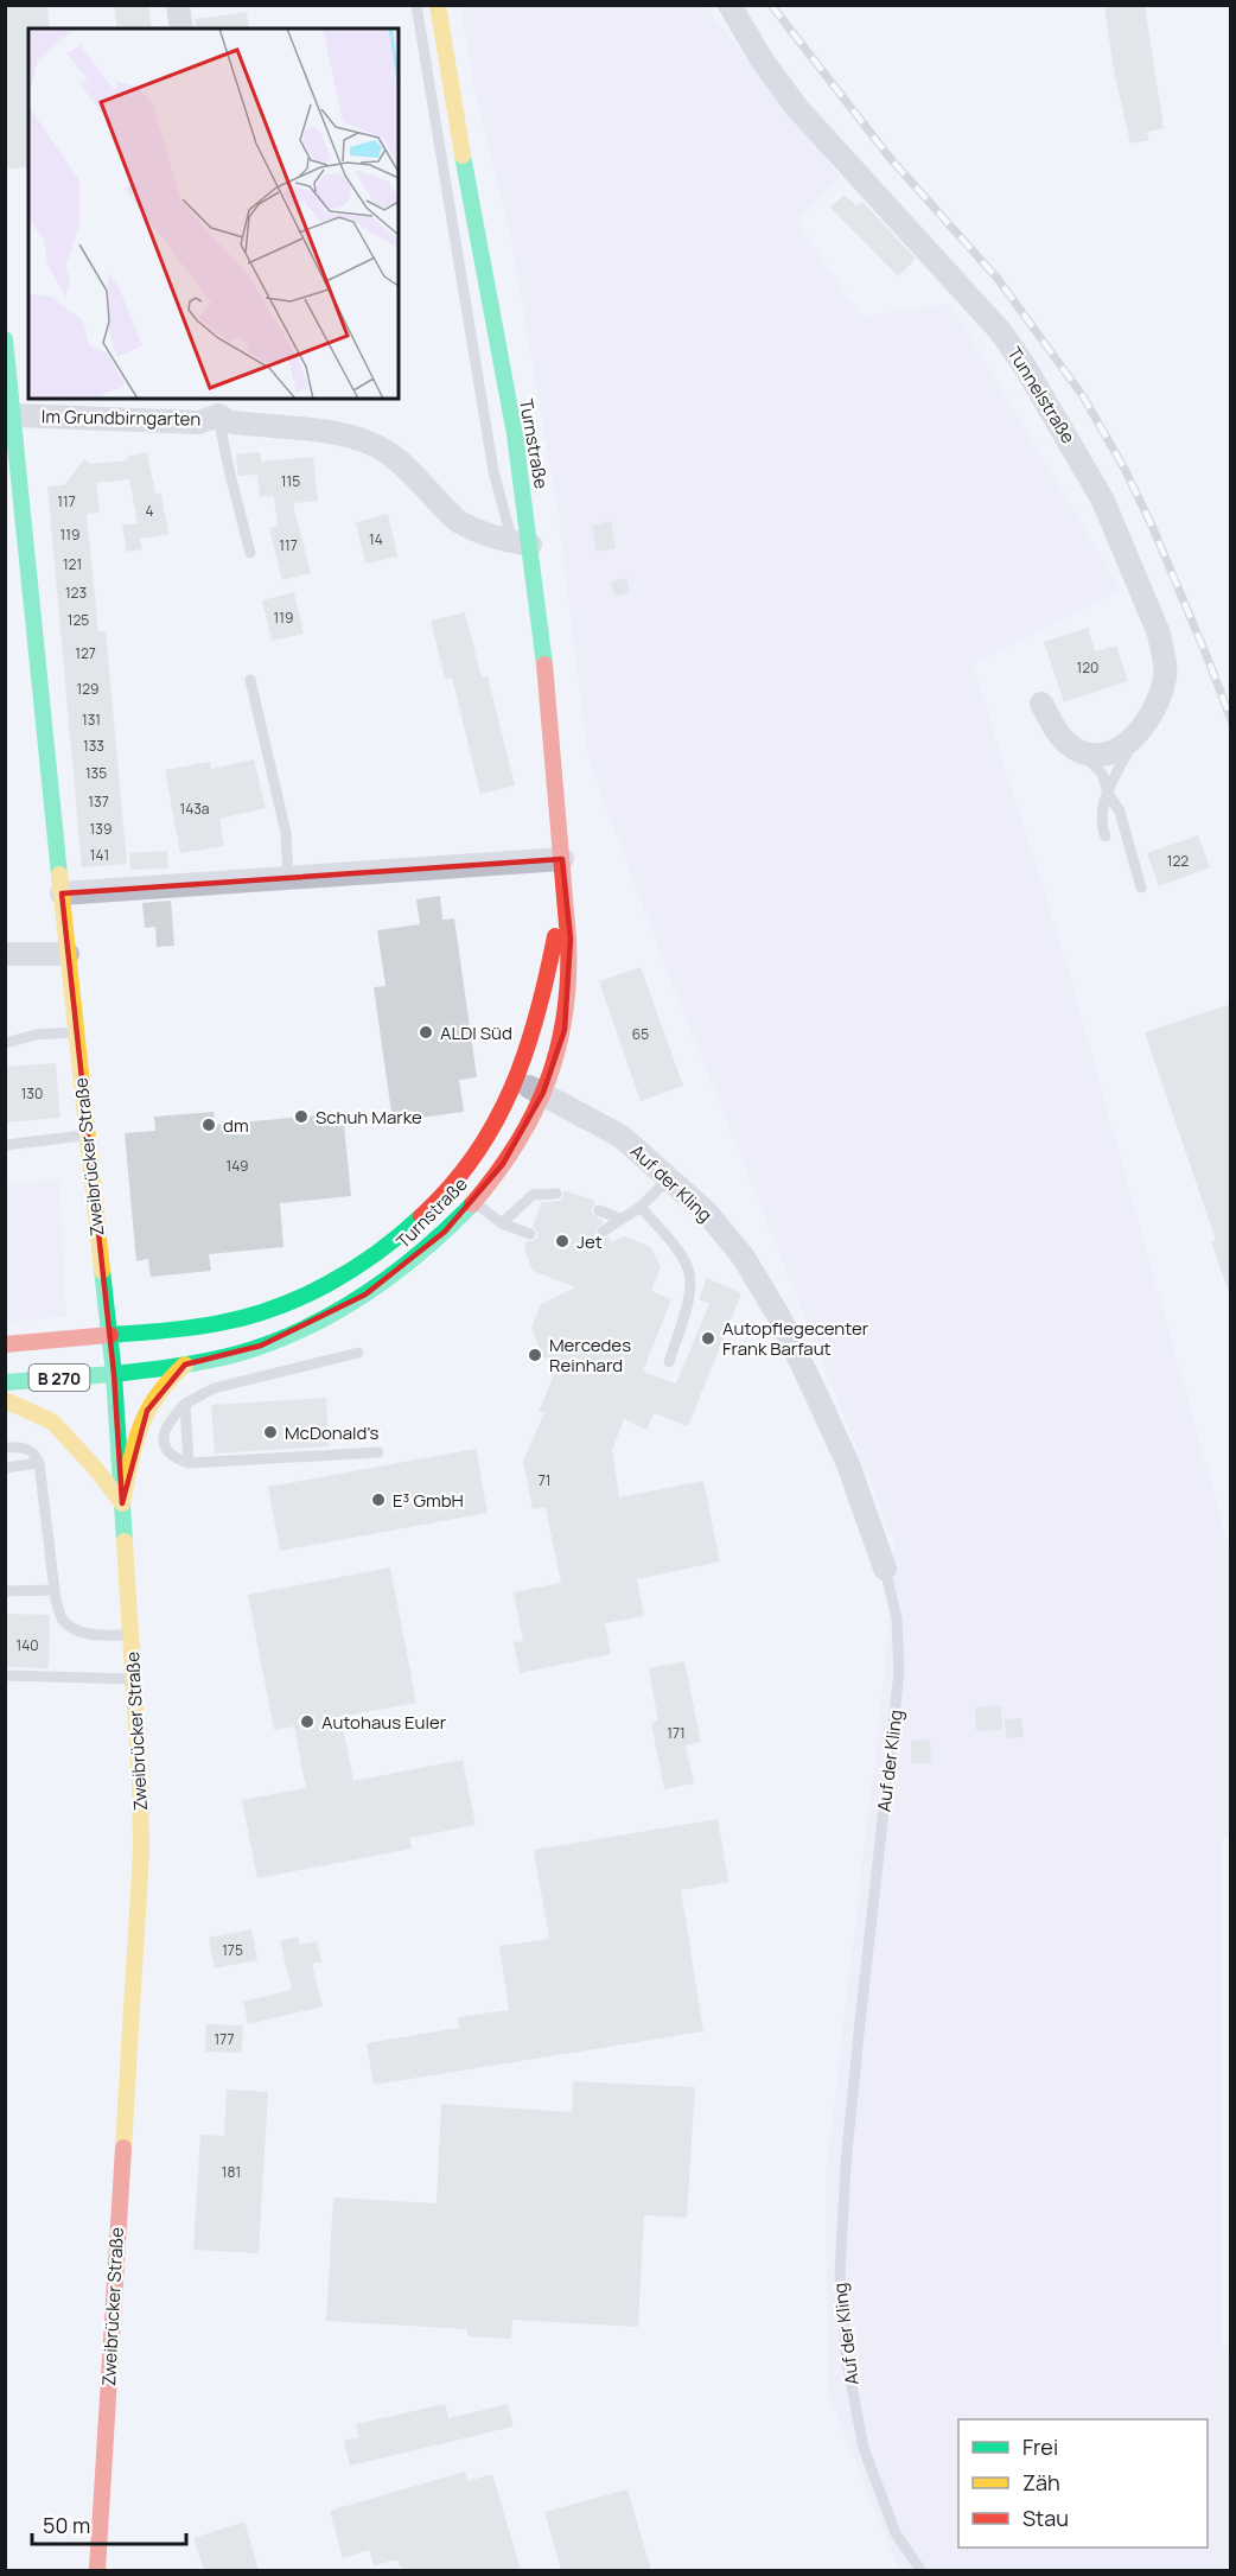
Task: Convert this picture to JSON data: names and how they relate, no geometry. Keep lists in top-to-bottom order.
{
  "streets": {
    "street": [
      "Tunnelstraße",
      "Im Grundbirngarten",
      "Turnstraße",
      "Zweibrücker Straße",
      "Auf der Kling",
      "B 270"
    ]
  },
  "crossings": [
    ["Im Grundbirngarten", "Turnstraße"],
    ["Im Grundbirngarten", "Zweibrücker Straße"],
    ["Turnstraße", "Zweibrücker Straße"],
    ["Turnstraße", "Auf der Kling"],
    ["Turnstraße", "B 270"],
    ["Zweibrücker Straße", "B 270"]
  ],
  "places": [
    "ALDI Süd",
    "Schuh Marke",
    "dm",
    "Jet",
    "Autopflegecenter Frank Barfaut",
    "Mercedes Reinhard",
    "McDonald's",
    "E³ GmbH",
    "Autohaus Euler"
  ],
  "house_numbers": [
    "115",
    "117",
    "4",
    "119",
    "14",
    "117",
    "121",
    "123",
    "119",
    "125",
    "127",
    "120",
    "129",
    "131",
    "133",
    "135",
    "137",
    "143a",
    "139",
    "141",
    "122",
    "65",
    "130",
    "149",
    "71",
    "140",
    "171",
    "175",
    "177",
    "181"
  ],
  "legend": ["Frei", "Zäh", "Stau"],
  "scale_bar": "50 m"
}
